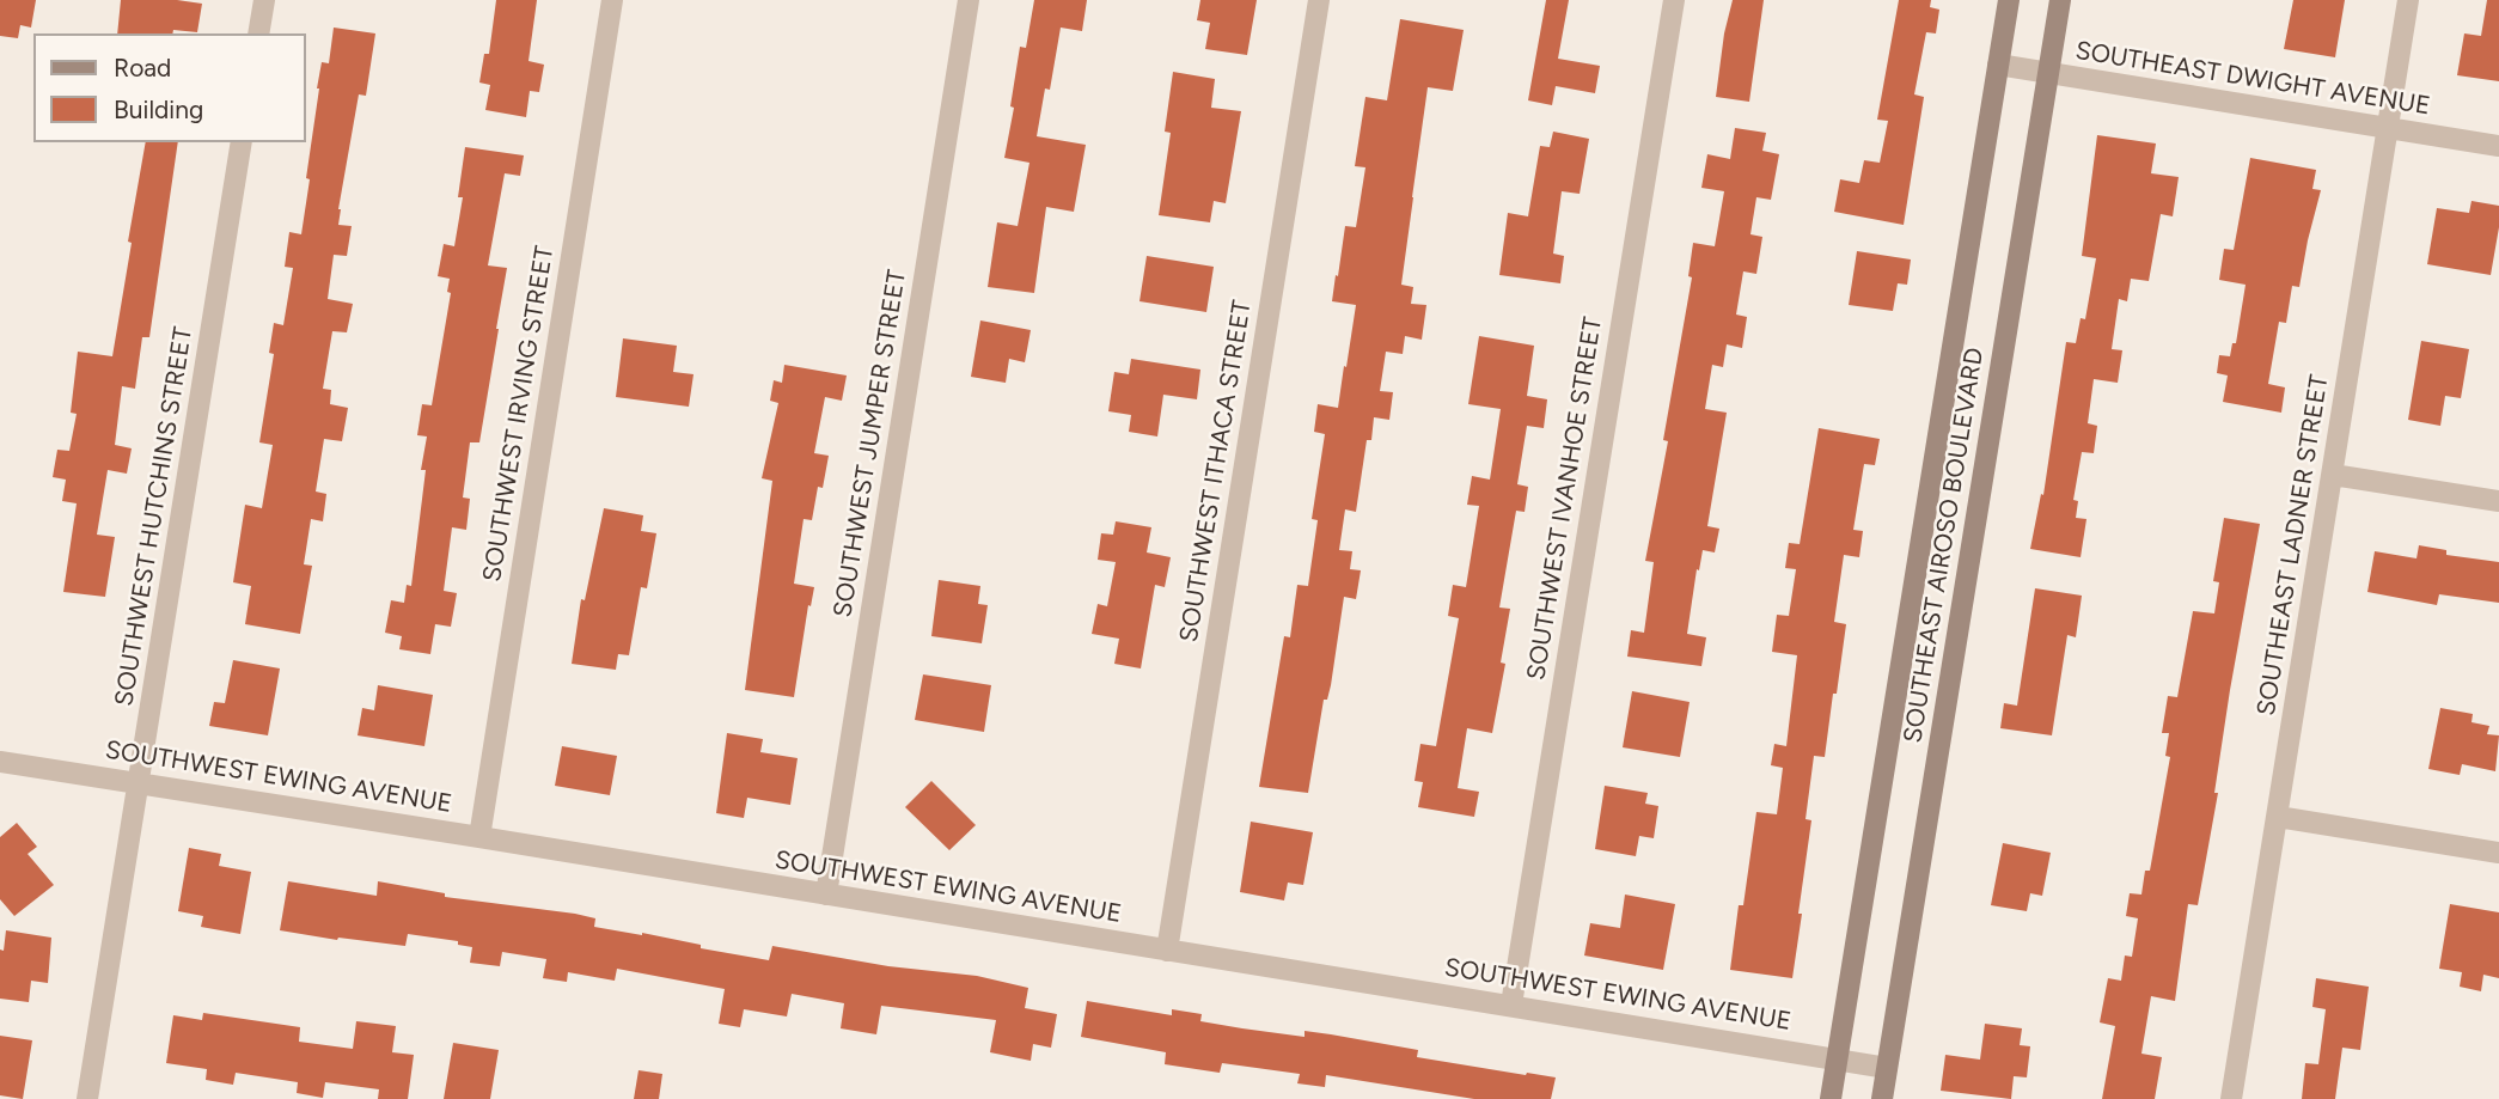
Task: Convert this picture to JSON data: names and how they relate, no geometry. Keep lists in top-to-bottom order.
{
  "streets": {
    "main road": ["SOUTHEAST AIROSO BOULEVARD"],
    "street": [
      "SOUTHEAST DWIGHT AVENUE",
      "SOUTHWEST IRVING STREET",
      "SOUTHWEST JUMPER STREET",
      "SOUTHWEST ITHACA STREET",
      "SOUTHWEST IVANHOE STREET",
      "SOUTHWEST HUTCHINS STREET",
      "SOUTHEAST LADNER STREET",
      "SOUTHWEST EWING AVENUE"
    ]
  },
  "crossings": [
    ["SOUTHEAST DWIGHT AVENUE", "SOUTHEAST AIROSO BOULEVARD"],
    ["SOUTHEAST DWIGHT AVENUE", "SOUTHEAST LADNER STREET"],
    ["SOUTHWEST IRVING STREET", "SOUTHWEST EWING AVENUE"],
    ["SOUTHWEST JUMPER STREET", "SOUTHWEST EWING AVENUE"],
    ["SOUTHWEST ITHACA STREET", "SOUTHWEST EWING AVENUE"],
    ["SOUTHWEST IVANHOE STREET", "SOUTHWEST EWING AVENUE"],
    ["SOUTHWEST HUTCHINS STREET", "SOUTHWEST EWING AVENUE"],
    ["SOUTHEAST AIROSO BOULEVARD", "SOUTHWEST EWING AVENUE"]
  ],
  "legend": ["Road", "Building"]
}
